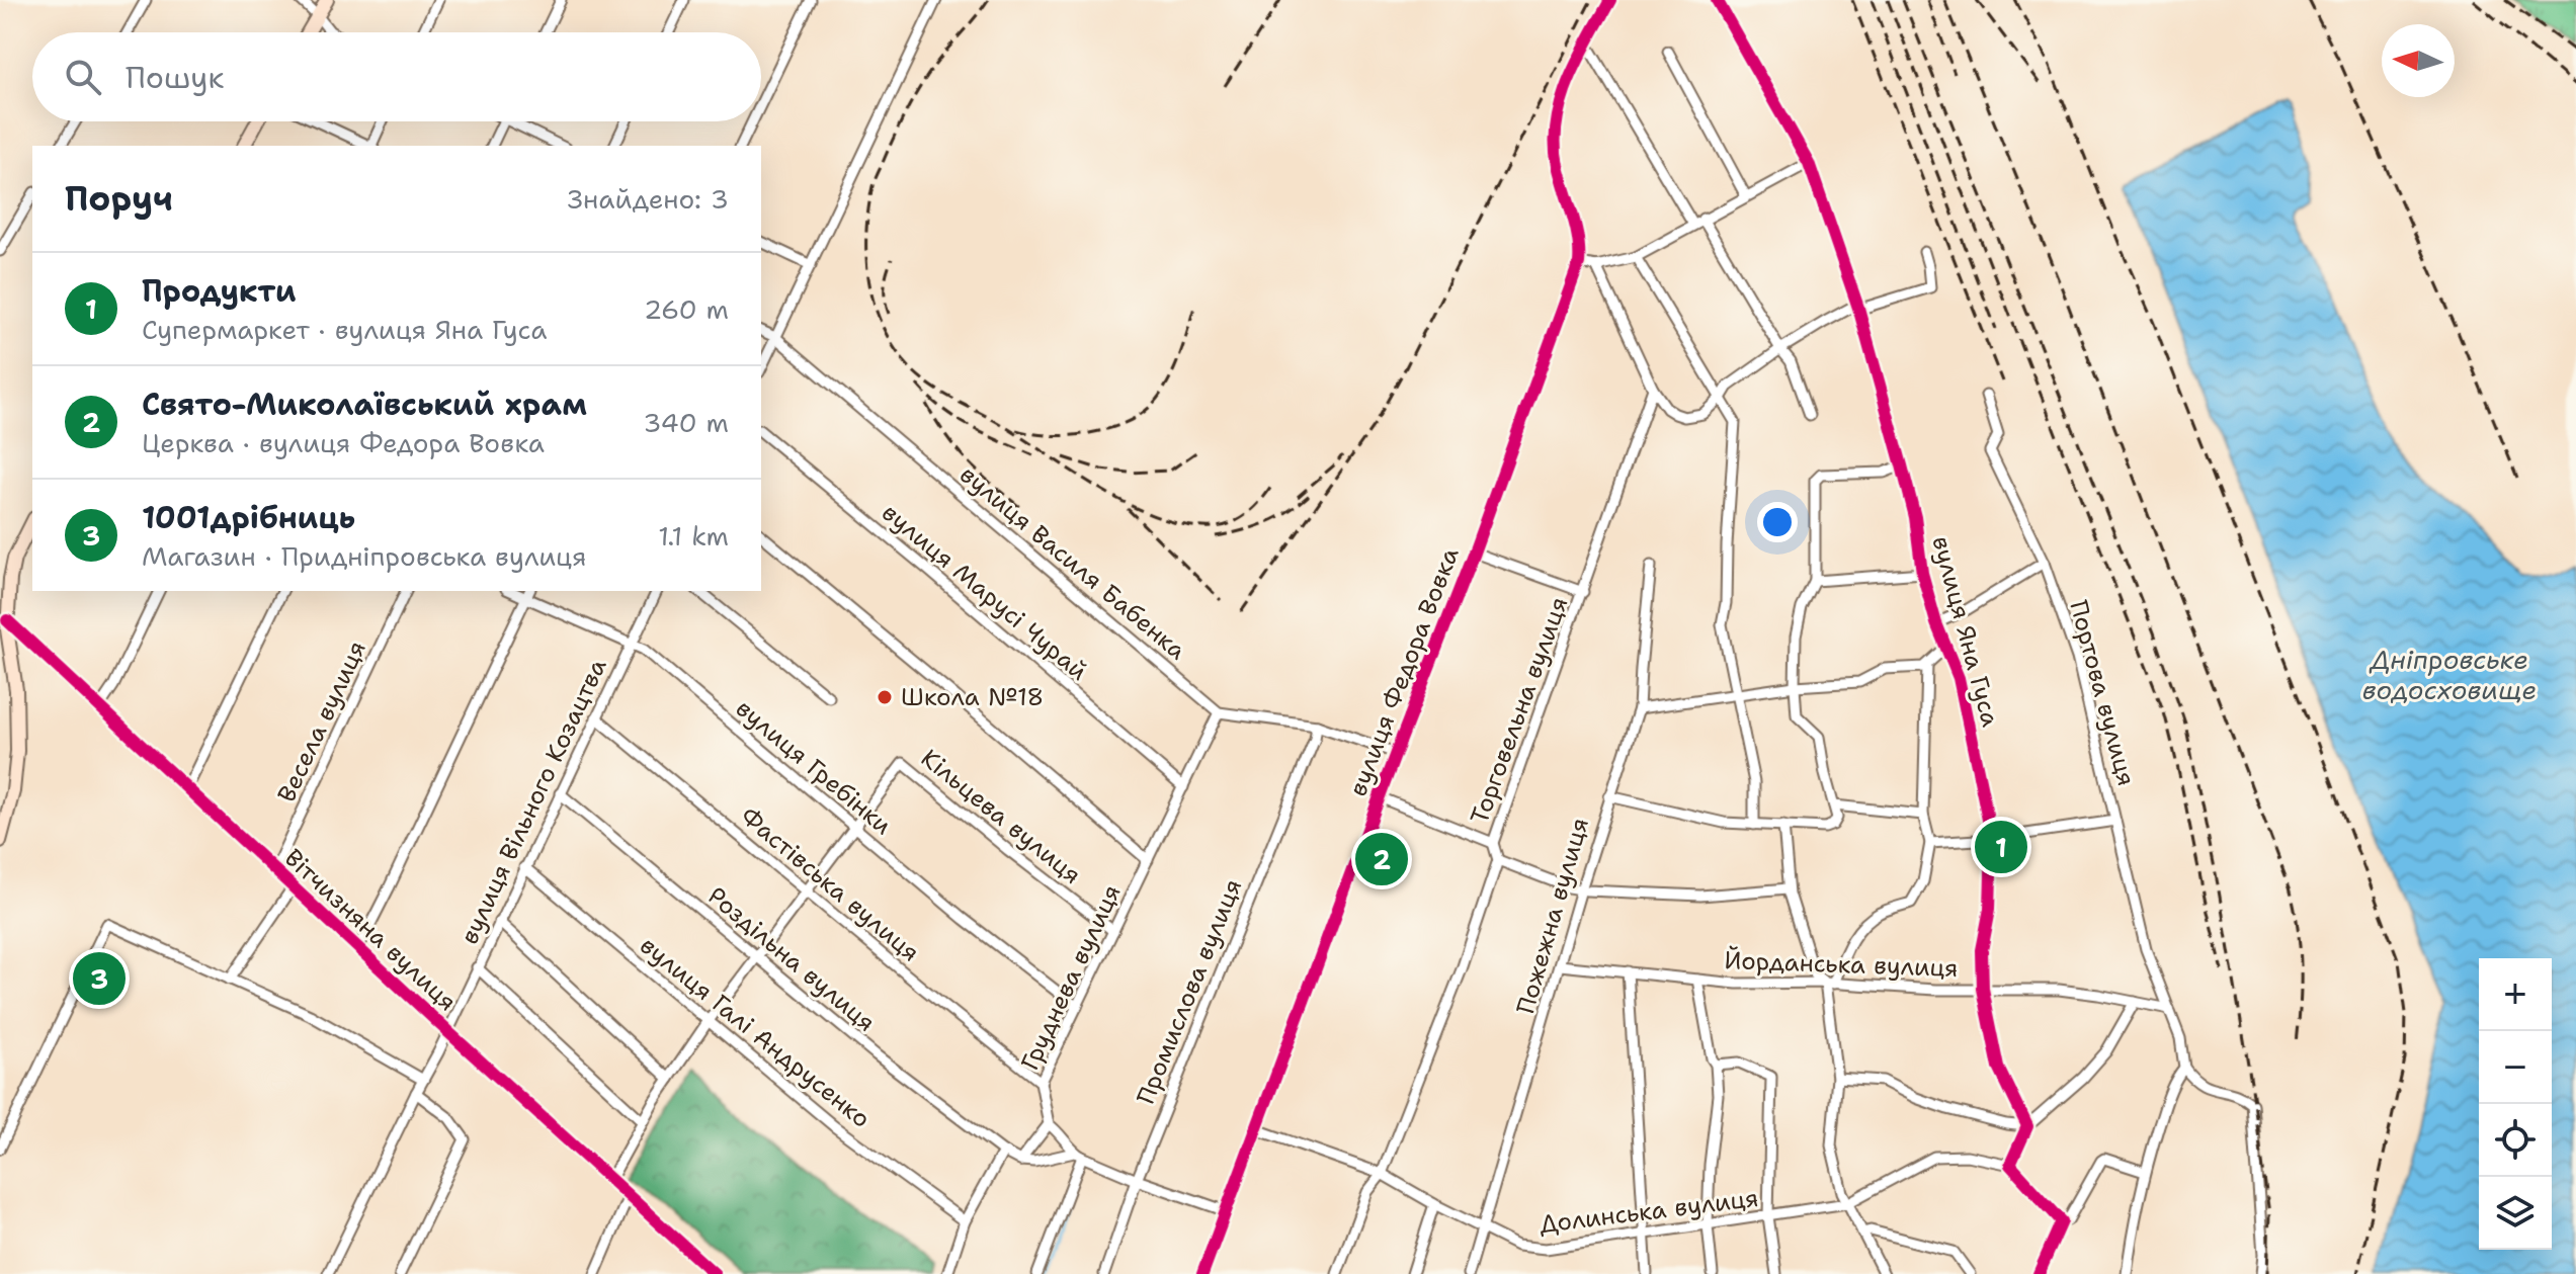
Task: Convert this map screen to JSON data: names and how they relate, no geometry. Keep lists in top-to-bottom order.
{
  "streets": {
    "street": [
      "вулиця Василя Бабенка",
      "вулиця Марусі Чурай",
      "вулиця Яна Гуса",
      "вулиця Федора Вовка",
      "Портова вулиця",
      "Торговельна вулиця",
      "Весела вулиця",
      "вулиця Гребінки",
      "вулиця Вільного Козацтва",
      "Кільцева вулиця",
      "Фастівська вулиця",
      "Пожежна вулиця",
      "Вітчизняна вулиця",
      "Роздільна вулиця",
      "Йорданська вулиця",
      "Груднева вулиця",
      "Промислова вулиця",
      "вулиця Галі Андрусенко",
      "Долинська вулиця"
    ]
  },
  "crossings": [
    ["вулиця Василя Бабенка", "Груднева вулиця"],
    ["вулиця Марусі Чурай", "Груднева вулиця"],
    ["вулиця Яна Гуса", "Йорданська вулиця"],
    ["вулиця Федора Вовка", "Долинська вулиця"],
    ["Портова вулиця", "Йорданська вулиця"],
    ["Торговельна вулиця", "Долинська вулиця"],
    ["Весела вулиця", "Вітчизняна вулиця"],
    ["вулиця Гребінки", "вулиця Вільного Козацтва"],
    ["вулиця Гребінки", "Кільцева вулиця"],
    ["вулиця Гребінки", "Груднева вулиця"],
    ["вулиця Вільного Козацтва", "Фастівська вулиця"],
    ["вулиця Вільного Козацтва", "Вітчизняна вулиця"],
    ["вулиця Вільного Козацтва", "Роздільна вулиця"],
    ["вулиця Вільного Козацтва", "вулиця Галі Андрусенко"],
    ["Кільцева вулиця", "Груднева вулиця"],
    ["Фастівська вулиця", "Груднева вулиця"],
    ["Пожежна вулиця", "Йорданська вулиця"],
    ["Пожежна вулиця", "Долинська вулиця"]
  ],
  "water": ["Дніпровське водосховище"],
  "places": ["Школа №18"],
  "north": "left",
  "page": {
    "search": "Пошук",
    "heading": ["Поруч", "Знайдено: 3"],
    "list": [
      {
        "mark": "1",
        "name": "Продукти",
        "note": "Супермаркет · вулиця Яна Гуса",
        "value": "260 m"
      },
      {
        "mark": "2",
        "name": "Свято-Миколаївський храм",
        "note": "Церква · вулиця Федора Вовка",
        "value": "340 m"
      },
      {
        "mark": "3",
        "name": "1001дрібниць",
        "note": "Магазин · Придніпровська вулиця",
        "value": "1.1 km"
      }
    ],
    "pins": ["1", "2", "3"],
    "map_buttons": ["+", "−"]
  }
}
